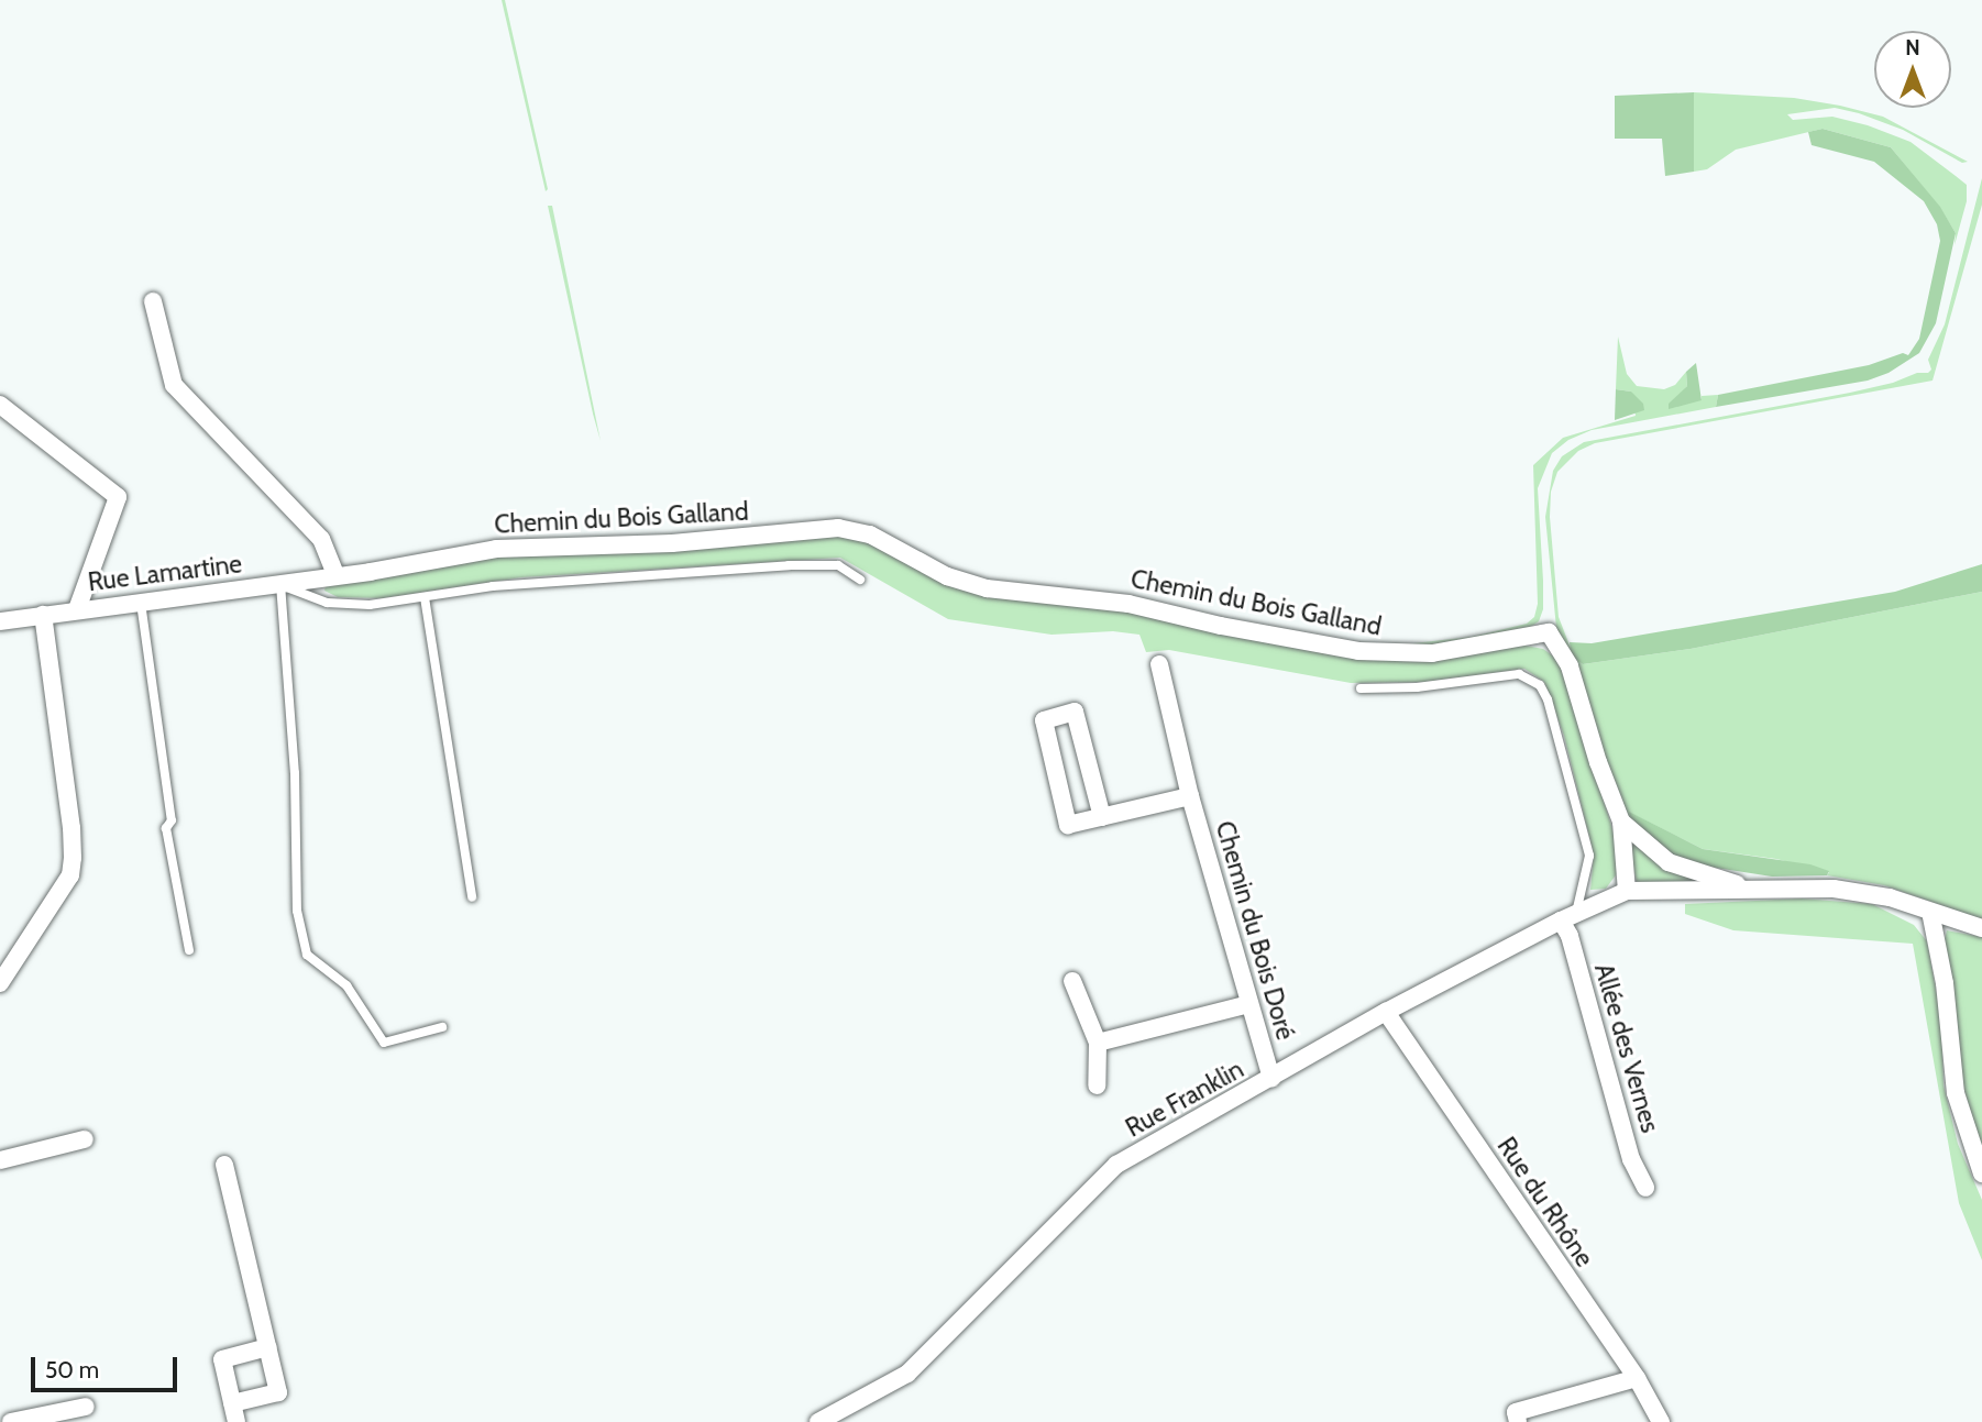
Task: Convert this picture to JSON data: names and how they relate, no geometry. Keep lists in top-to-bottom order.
{
  "streets": {
    "street": [
      "Chemin du Bois Galland",
      "Rue Lamartine",
      "Chemin du Bois Doré",
      "Allée des Vernes",
      "Rue Franklin",
      "Rue du Rhône"
    ]
  },
  "crossings": [
    ["Chemin du Bois Galland", "Rue Lamartine"],
    ["Chemin du Bois Galland", "Rue Franklin"],
    ["Chemin du Bois Doré", "Rue Franklin"],
    ["Allée des Vernes", "Rue Franklin"],
    ["Rue Franklin", "Rue du Rhône"]
  ],
  "scale_bar": "50 m",
  "north": "top"
}
